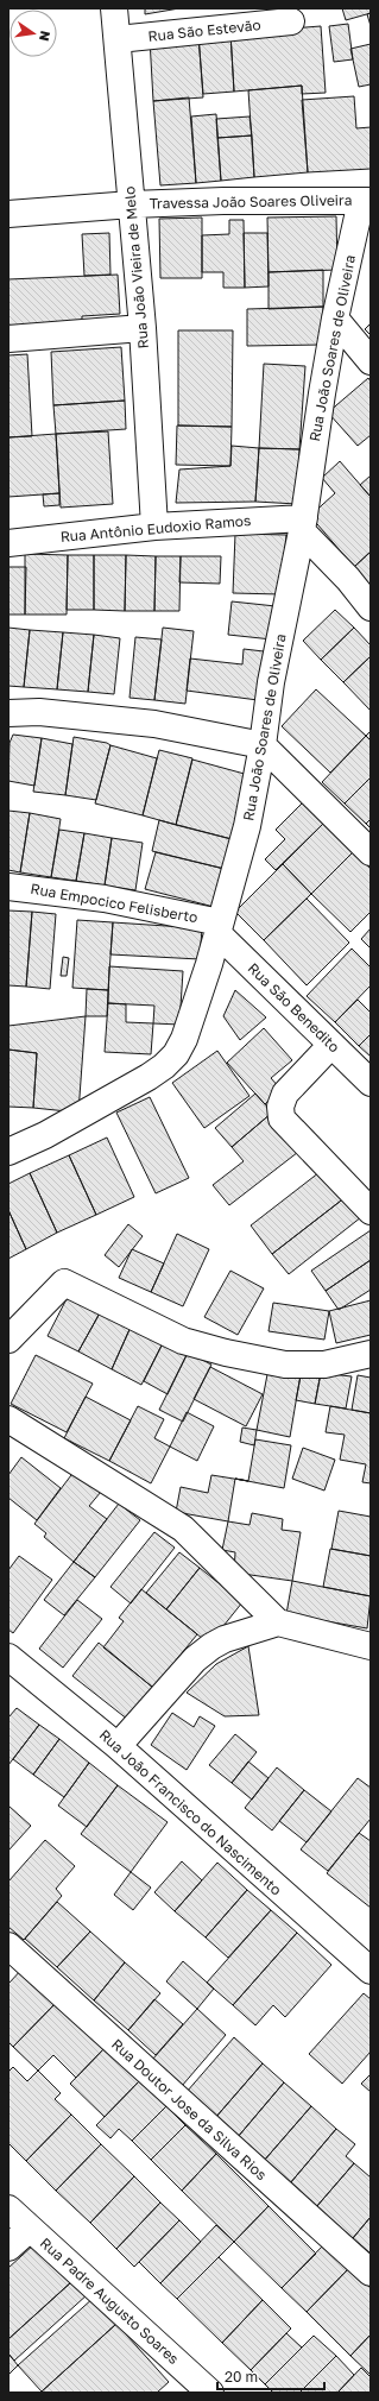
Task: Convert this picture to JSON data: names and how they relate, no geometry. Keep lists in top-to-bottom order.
{
  "streets": {
    "street": [
      "Rua São Estevão",
      "Travessa João Soares Oliveira",
      "Rua João Vieira de Melo",
      "Rua João Soares de Oliveira",
      "Rua Antônio Eudoxio Ramos",
      "Rua Empocico Felisberto",
      "Rua São Benedito",
      "Rua João Francisco do Nascimento",
      "Rua Doutor Jose da Silva Rios",
      "Rua Padre Augusto Soares"
    ]
  },
  "crossings": [
    ["Rua São Estevão", "Rua João Vieira de Melo"],
    ["Travessa João Soares Oliveira", "Rua João Vieira de Melo"],
    ["Travessa João Soares Oliveira", "Rua João Soares de Oliveira"],
    ["Rua João Vieira de Melo", "Rua Antônio Eudoxio Ramos"],
    ["Rua João Soares de Oliveira", "Rua Antônio Eudoxio Ramos"],
    ["Rua João Soares de Oliveira", "Rua Empocico Felisberto"],
    ["Rua João Soares de Oliveira", "Rua São Benedito"],
    ["Rua Empocico Felisberto", "Rua São Benedito"]
  ],
  "scale_bar": "20 m",
  "north": "right"
}
